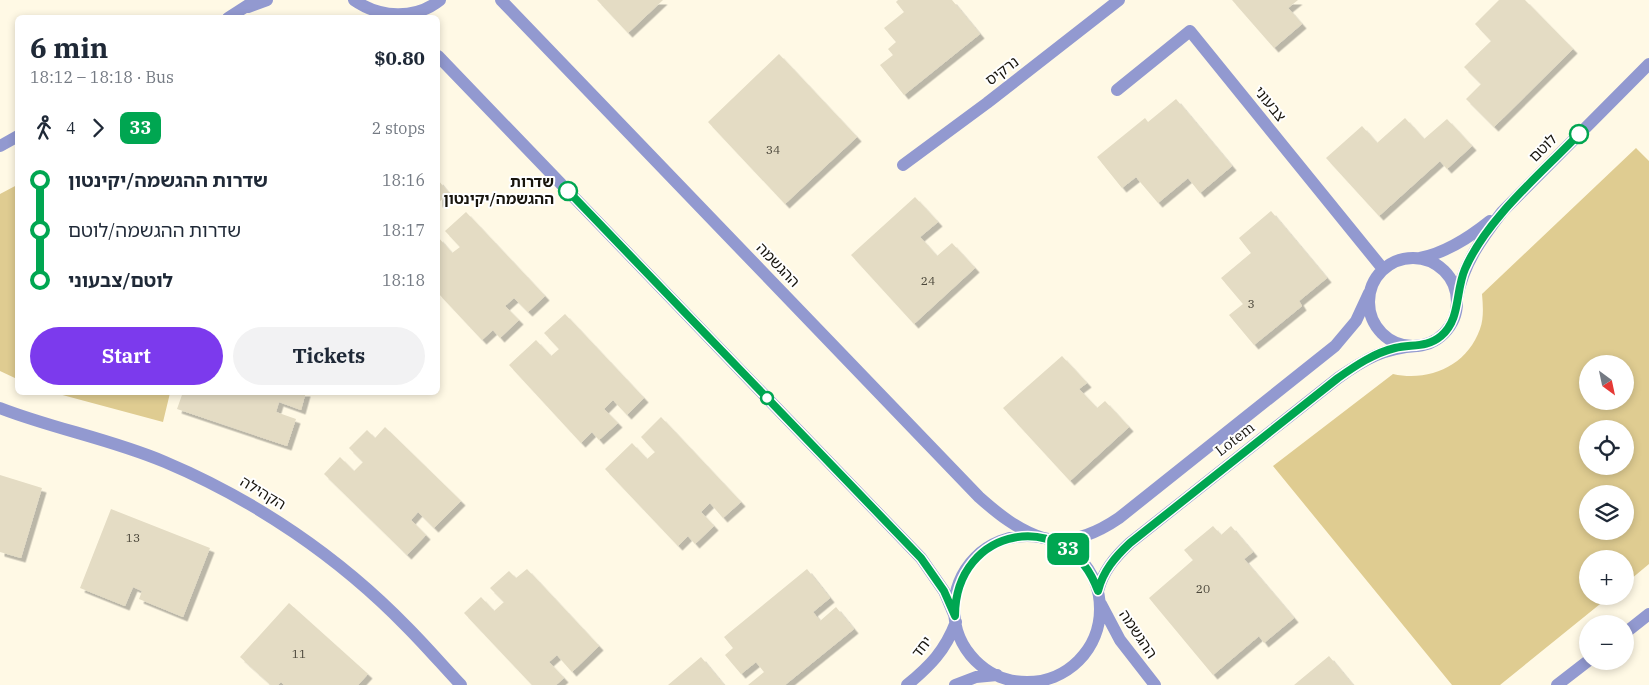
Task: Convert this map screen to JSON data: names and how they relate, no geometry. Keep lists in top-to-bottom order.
{
  "streets": {
    "street": [
      "נרקיס",
      "צבעוני",
      "לוטם",
      "ההגשמה",
      "Lotem",
      "הקהילה",
      "יחד"
    ]
  },
  "crossings": [
    ["צבעוני", "לוטם"],
    ["צבעוני", "Lotem"],
    ["לוטם", "Lotem"],
    ["ההגשמה", "Lotem"],
    ["ההגשמה", "יחד"],
    ["Lotem", "יחד"]
  ],
  "places": ["שדרות ההגשמה/יקינטון"],
  "lines": ["bus line 33"],
  "house_numbers": [
    "34",
    "24",
    "3",
    "13",
    "20",
    "11"
  ],
  "north": "bottom right",
  "page": {
    "on_map": "33",
    "heading": ["6 min", "18:12 – 18:18 · Bus", "$0.80"],
    "legs": ["4", "33", "2 stops"],
    "list": [
      {
        "name": "שדרות ההגשמה/יקינטון",
        "value": "18:16"
      },
      {
        "name": "שדרות ההגשמה/לוטם",
        "value": "18:17"
      },
      {
        "name": "לוטם/צבעוני",
        "value": "18:18"
      }
    ],
    "buttons": ["Start", "Tickets"],
    "map_buttons": ["+", "−"]
  }
}
